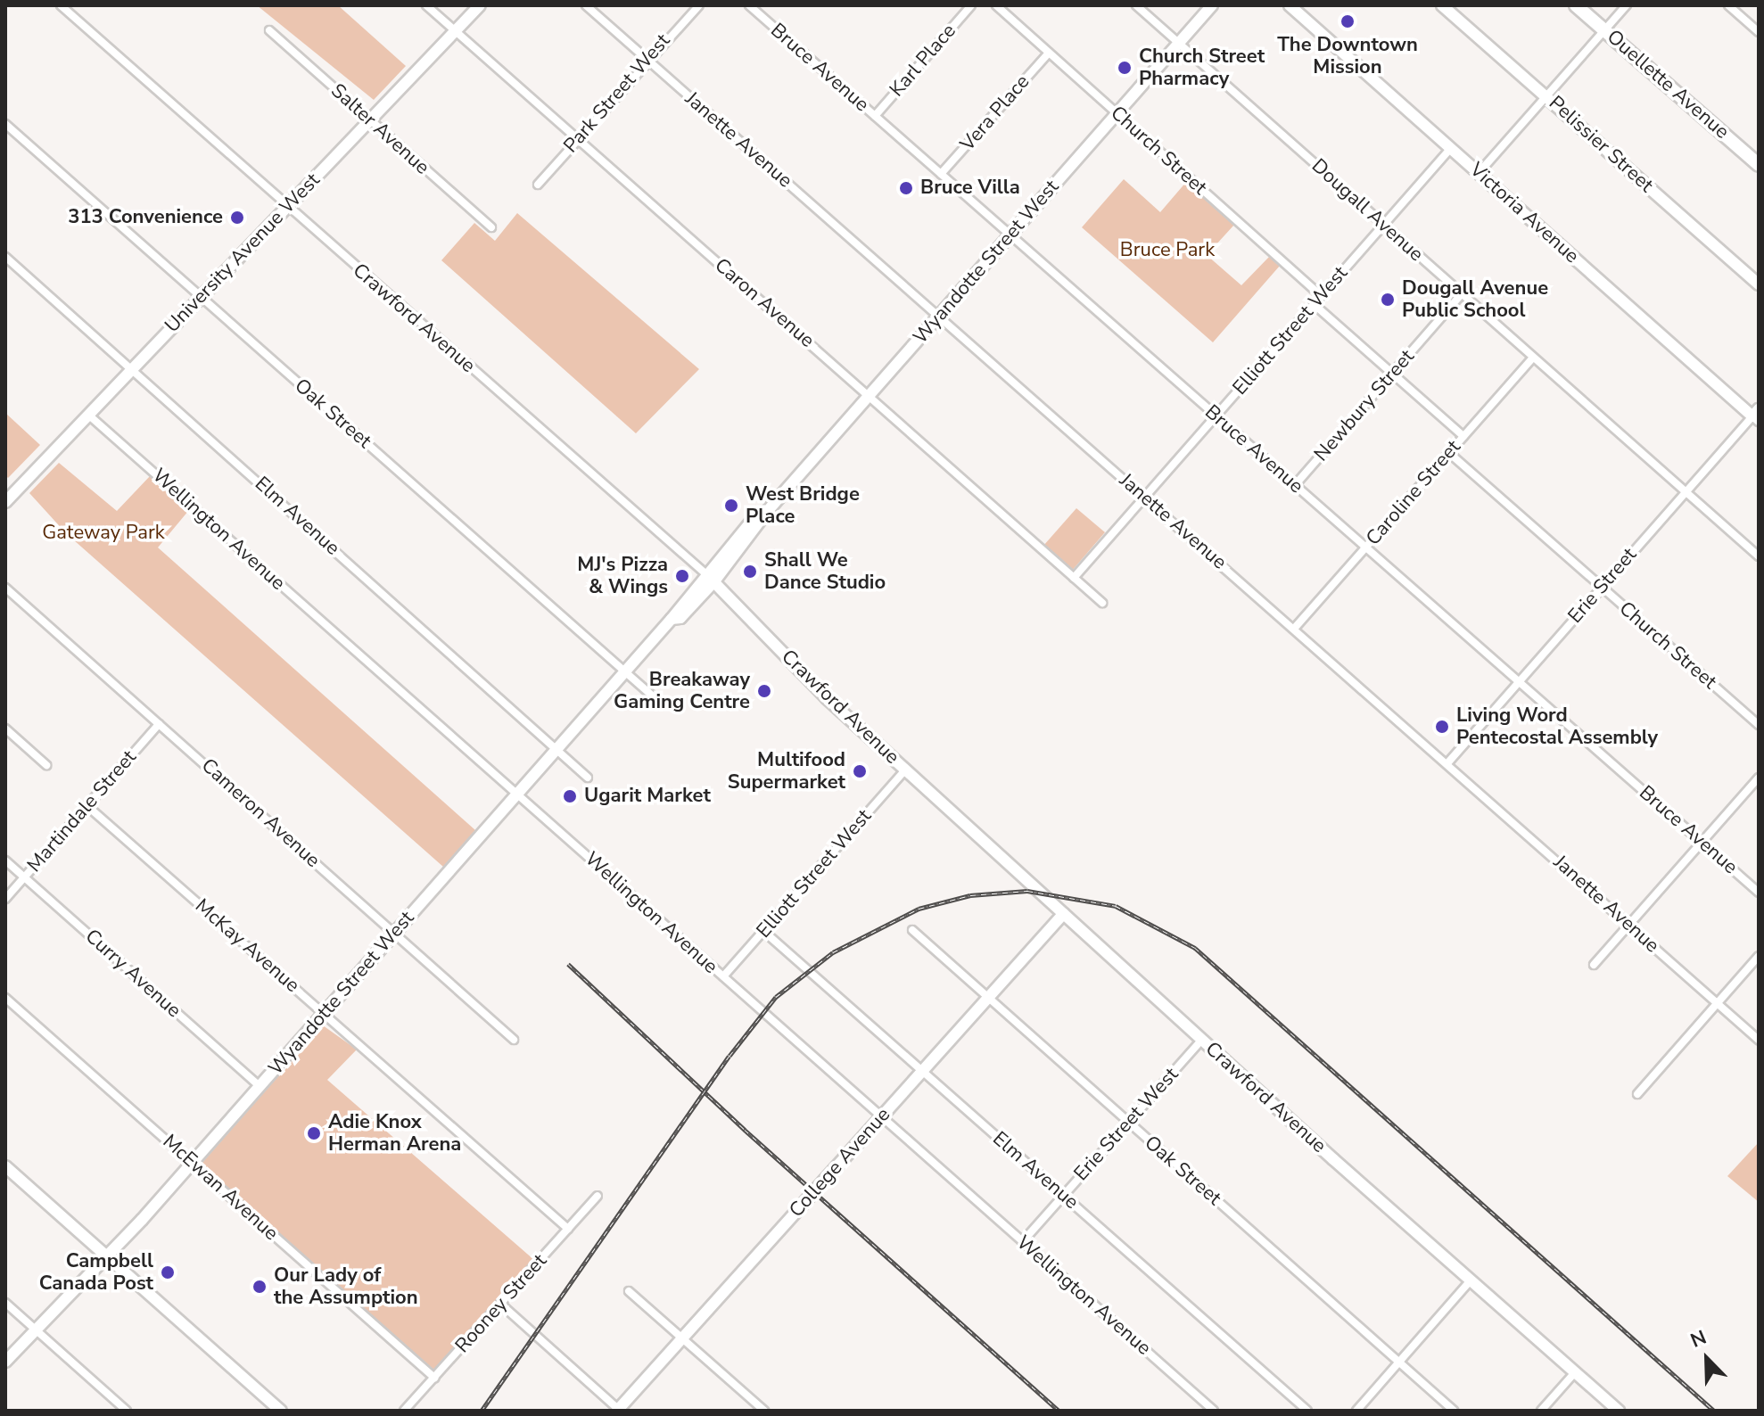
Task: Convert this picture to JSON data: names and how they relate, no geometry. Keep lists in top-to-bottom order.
{
  "streets": {
    "main road": ["Ouellette Avenue"],
    "street": [
      "Karl Place",
      "Bruce Avenue",
      "Park Street West",
      "Vera Place",
      "Salter Avenue",
      "Janette Avenue",
      "Pelissier Street",
      "Church Street",
      "Dougall Avenue",
      "Victoria Avenue",
      "University Avenue West",
      "Wyandotte Street West",
      "Caron Avenue",
      "Crawford Avenue",
      "Elliott Street West",
      "Newbury Street",
      "Oak Street",
      "Caroline Street",
      "Elm Avenue",
      "Wellington Avenue",
      "Erie Street",
      "Martindale Street",
      "Cameron Avenue",
      "McKay Avenue",
      "Curry Avenue",
      "Erie Street West",
      "College Avenue",
      "McEwan Avenue",
      "Rooney Street"
    ]
  },
  "crossings": [
    ["Karl Place", "Bruce Avenue"],
    ["Bruce Avenue", "Vera Place"],
    ["Bruce Avenue", "Wyandotte Street West"],
    ["Bruce Avenue", "Elliott Street West"],
    ["Bruce Avenue", "Newbury Street"],
    ["Bruce Avenue", "Caroline Street"],
    ["Bruce Avenue", "Erie Street"],
    ["Park Street West", "Janette Avenue"],
    ["Park Street West", "Caron Avenue"],
    ["Vera Place", "Church Street"],
    ["Salter Avenue", "University Avenue West"],
    ["Janette Avenue", "Wyandotte Street West"],
    ["Janette Avenue", "Elliott Street West"],
    ["Janette Avenue", "Caroline Street"],
    ["Janette Avenue", "Erie Street"],
    ["Church Street", "Wyandotte Street West"],
    ["Church Street", "Elliott Street West"],
    ["Church Street", "Caroline Street"],
    ["Church Street", "Erie Street"],
    ["Dougall Avenue", "Wyandotte Street West"],
    ["Dougall Avenue", "Elliott Street West"],
    ["Dougall Avenue", "Newbury Street"],
    ["Dougall Avenue", "Caroline Street"],
    ["Dougall Avenue", "Erie Street"],
    ["Victoria Avenue", "Elliott Street West"],
    ["Victoria Avenue", "Erie Street"],
    ["University Avenue West", "Caron Avenue"],
    ["University Avenue West", "Crawford Avenue"],
    ["University Avenue West", "Oak Street"],
    ["University Avenue West", "Elm Avenue"],
    ["University Avenue West", "Wellington Avenue"],
    ["Wyandotte Street West", "Caron Avenue"],
    ["Wyandotte Street West", "Crawford Avenue"],
    ["Wyandotte Street West", "Oak Street"],
    ["Wyandotte Street West", "Elm Avenue"],
    ["Wyandotte Street West", "Wellington Avenue"],
    ["Wyandotte Street West", "Cameron Avenue"],
    ["Wyandotte Street West", "McKay Avenue"],
    ["Wyandotte Street West", "Curry Avenue"],
    ["Wyandotte Street West", "McEwan Avenue"],
    ["Caron Avenue", "Elliott Street West"],
    ["Crawford Avenue", "Elliott Street West"],
    ["Crawford Avenue", "Erie Street West"],
    ["Crawford Avenue", "College Avenue"],
    ["Elliott Street West", "Elm Avenue"],
    ["Elliott Street West", "Wellington Avenue"],
    ["Oak Street", "Erie Street West"],
    ["Oak Street", "College Avenue"],
    ["Elm Avenue", "Erie Street West"],
    ["Elm Avenue", "College Avenue"],
    ["Wellington Avenue", "Erie Street West"],
    ["Wellington Avenue", "College Avenue"],
    ["Martindale Street", "Cameron Avenue"],
    ["Martindale Street", "McKay Avenue"],
    ["Martindale Street", "Curry Avenue"],
    ["McKay Avenue", "Rooney Street"],
    ["McEwan Avenue", "Rooney Street"]
  ],
  "parks": ["Bruce Park", "Gateway Park"],
  "places": [
    "The Downtown Mission",
    "Church Street Pharmacy",
    "Bruce Villa",
    "313 Convenience",
    "Dougall Avenue Public School",
    "West Bridge Place",
    "Shall We Dance Studio",
    "MJ's Pizza & Wings",
    "Breakaway Gaming Centre",
    "Living Word Pentecostal Assembly",
    "Multifood Supermarket",
    "Ugarit Market",
    "Adie Knox Herman Arena",
    "Campbell Canada Post",
    "Our Lady of the Assumption"
  ],
  "north": "top left"
}
